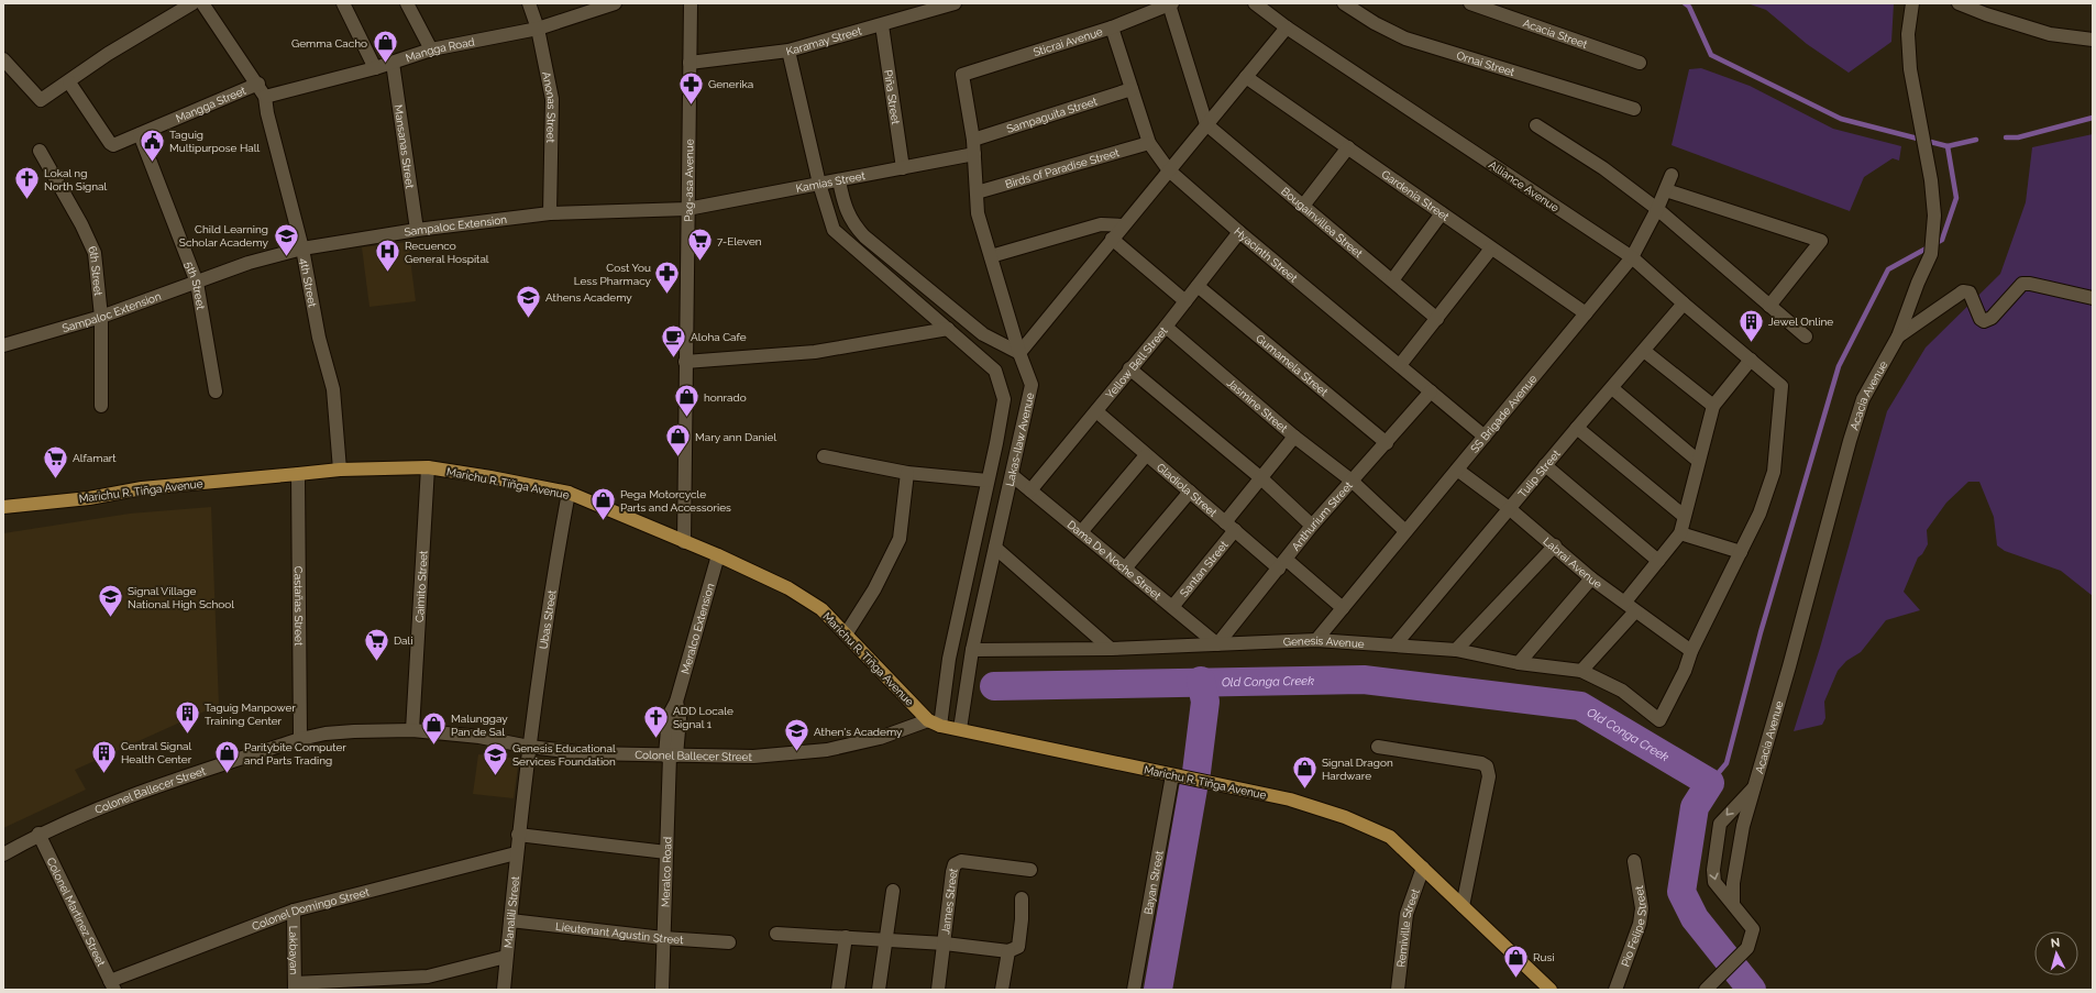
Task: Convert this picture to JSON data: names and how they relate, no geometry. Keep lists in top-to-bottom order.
{
  "streets": {
    "main road": ["Marichu R. Tiñga Avenue"],
    "street": [
      "Acacia Street",
      "Karamay Street",
      "Sticrai Avenue",
      "Mangga Road",
      "Ornai Street",
      "Piña Street",
      "Mangga Street",
      "Anonas Street",
      "Sampaguita Street",
      "Mansanas Street",
      "Birds of Paradise Street",
      "Pag-asa Avenue",
      "Kamias Street",
      "Alliance Avenue",
      "Gardenia Street",
      "Bougainvillea Street",
      "Sampaloc Extension",
      "Hyacinth Street",
      "6th Street",
      "4th Street",
      "5th Street",
      "Yellow Bell Street",
      "Gumamela Street",
      "Acacia Avenue",
      "Jasmine Street",
      "SS Brigade Avenue",
      "Lakas-Ilaw Avenue",
      "Tulip Street",
      "Gladiola Street",
      "Anthurium Street",
      "Dama De Noche Street",
      "Labrai Avenue",
      "Santan Street",
      "Caimito Street",
      "Castañas Street",
      "Ubas Street",
      "Meralco Extension",
      "Genesis Avenue",
      "Colonel Ballecer Street",
      "Meralco Road",
      "Bayan Street",
      "James Street",
      "Colonel Domingo Street",
      "Colonel Martinez Street",
      "Manalili Street",
      "Pio Felipe Street",
      "Remiville Street",
      "Lieutenant Agustin Street",
      "Lakbayan"
    ]
  },
  "crossings": [
    ["Karamay Street", "Piña Street"],
    ["Karamay Street", "Pag-asa Avenue"],
    ["Sticrai Avenue", "Hyacinth Street"],
    ["Sticrai Avenue", "Lakas-Ilaw Avenue"],
    ["Mangga Road", "Anonas Street"],
    ["Mangga Road", "Mansanas Street"],
    ["Mangga Road", "4th Street"],
    ["Piña Street", "Kamias Street"],
    ["Mangga Street", "4th Street"],
    ["Mangga Street", "5th Street"],
    ["Anonas Street", "Sampaloc Extension"],
    ["Sampaguita Street", "Hyacinth Street"],
    ["Sampaguita Street", "Lakas-Ilaw Avenue"],
    ["Mansanas Street", "Sampaloc Extension"],
    ["Birds of Paradise Street", "Hyacinth Street"],
    ["Birds of Paradise Street", "Lakas-Ilaw Avenue"],
    ["Pag-asa Avenue", "Kamias Street"],
    ["Pag-asa Avenue", "Sampaloc Extension"],
    ["Pag-asa Avenue", "Marichu R. Tiñga Avenue"],
    ["Kamias Street", "Sampaloc Extension"],
    ["Kamias Street", "Lakas-Ilaw Avenue"],
    ["Alliance Avenue", "SS Brigade Avenue"],
    ["Alliance Avenue", "Tulip Street"],
    ["Gardenia Street", "SS Brigade Avenue"],
    ["Sampaloc Extension", "6th Street"],
    ["Sampaloc Extension", "4th Street"],
    ["Sampaloc Extension", "5th Street"],
    ["Hyacinth Street", "Yellow Bell Street"],
    ["Hyacinth Street", "SS Brigade Avenue"],
    ["Hyacinth Street", "Anthurium Street"],
    ["4th Street", "Marichu R. Tiñga Avenue"],
    ["Yellow Bell Street", "Gumamela Street"],
    ["Yellow Bell Street", "Jasmine Street"],
    ["Yellow Bell Street", "Gladiola Street"],
    ["Yellow Bell Street", "Dama De Noche Street"],
    ["Gumamela Street", "Anthurium Street"],
    ["Jasmine Street", "SS Brigade Avenue"],
    ["Jasmine Street", "Anthurium Street"],
    ["Jasmine Street", "Santan Street"],
    ["SS Brigade Avenue", "Gladiola Street"],
    ["SS Brigade Avenue", "Labrai Avenue"],
    ["SS Brigade Avenue", "Genesis Avenue"],
    ["Lakas-Ilaw Avenue", "Marichu R. Tiñga Avenue"],
    ["Lakas-Ilaw Avenue", "Dama De Noche Street"],
    ["Lakas-Ilaw Avenue", "Genesis Avenue"],
    ["Tulip Street", "Labrai Avenue"],
    ["Tulip Street", "Genesis Avenue"],
    ["Marichu R. Tiñga Avenue", "Caimito Street"],
    ["Marichu R. Tiñga Avenue", "Castañas Street"],
    ["Marichu R. Tiñga Avenue", "Ubas Street"],
    ["Marichu R. Tiñga Avenue", "Meralco Extension"],
    ["Marichu R. Tiñga Avenue", "Colonel Ballecer Street"],
    ["Marichu R. Tiñga Avenue", "Bayan Street"],
    ["Marichu R. Tiñga Avenue", "Remiville Street"],
    ["Gladiola Street", "Anthurium Street"],
    ["Gladiola Street", "Santan Street"],
    ["Anthurium Street", "Dama De Noche Street"],
    ["Anthurium Street", "Genesis Avenue"],
    ["Dama De Noche Street", "Santan Street"],
    ["Dama De Noche Street", "Genesis Avenue"],
    ["Labrai Avenue", "Genesis Avenue"],
    ["Caimito Street", "Colonel Ballecer Street"],
    ["Castañas Street", "Colonel Ballecer Street"],
    ["Ubas Street", "Colonel Ballecer Street"],
    ["Ubas Street", "Manalili Street"],
    ["Meralco Extension", "Colonel Ballecer Street"],
    ["Meralco Extension", "Meralco Road"],
    ["Colonel Ballecer Street", "Meralco Road"],
    ["Colonel Ballecer Street", "Colonel Martinez Street"],
    ["Colonel Ballecer Street", "Manalili Street"],
    ["Meralco Road", "Lieutenant Agustin Street"],
    ["Colonel Domingo Street", "Colonel Martinez Street"],
    ["Colonel Domingo Street", "Manalili Street"],
    ["Colonel Domingo Street", "Lakbayan"],
    ["Manalili Street", "Lieutenant Agustin Street"]
  ],
  "water": ["Old Conga Creek"],
  "places": {
    "shop": [
      "Gemma Cacho",
      "honrado",
      "Mary ann Daniel",
      "Pega Motorcycle Parts and Accessories",
      "Malunggay Pan de Sal",
      "Paritybite Computer and Parts Trading",
      "Signal Dragon Hardware",
      "Rusi"
    ],
    "pharmacy": ["Generika", "Cost You Less Pharmacy"],
    "public building": ["Taguig Multipurpose Hall"],
    "church": ["Lokal ng North Signal", "ADD Locale Signal 1"],
    "school or university": [
      "Child Learning Scholar Academy",
      "Athens Academy",
      "Signal Village National High School",
      "Athen's Academy",
      "Genesis Educational Services Foundation"
    ],
    "supermarket": ["7-Eleven", "Alfamart", "Dali"],
    "hospital": ["Recuenco General Hospital"],
    "building": ["Jewel Online", "Taguig Manpower Training Center", "Central Signal Health Center"],
    "cafe": ["Aloha Cafe"]
  },
  "north": "top"
}
